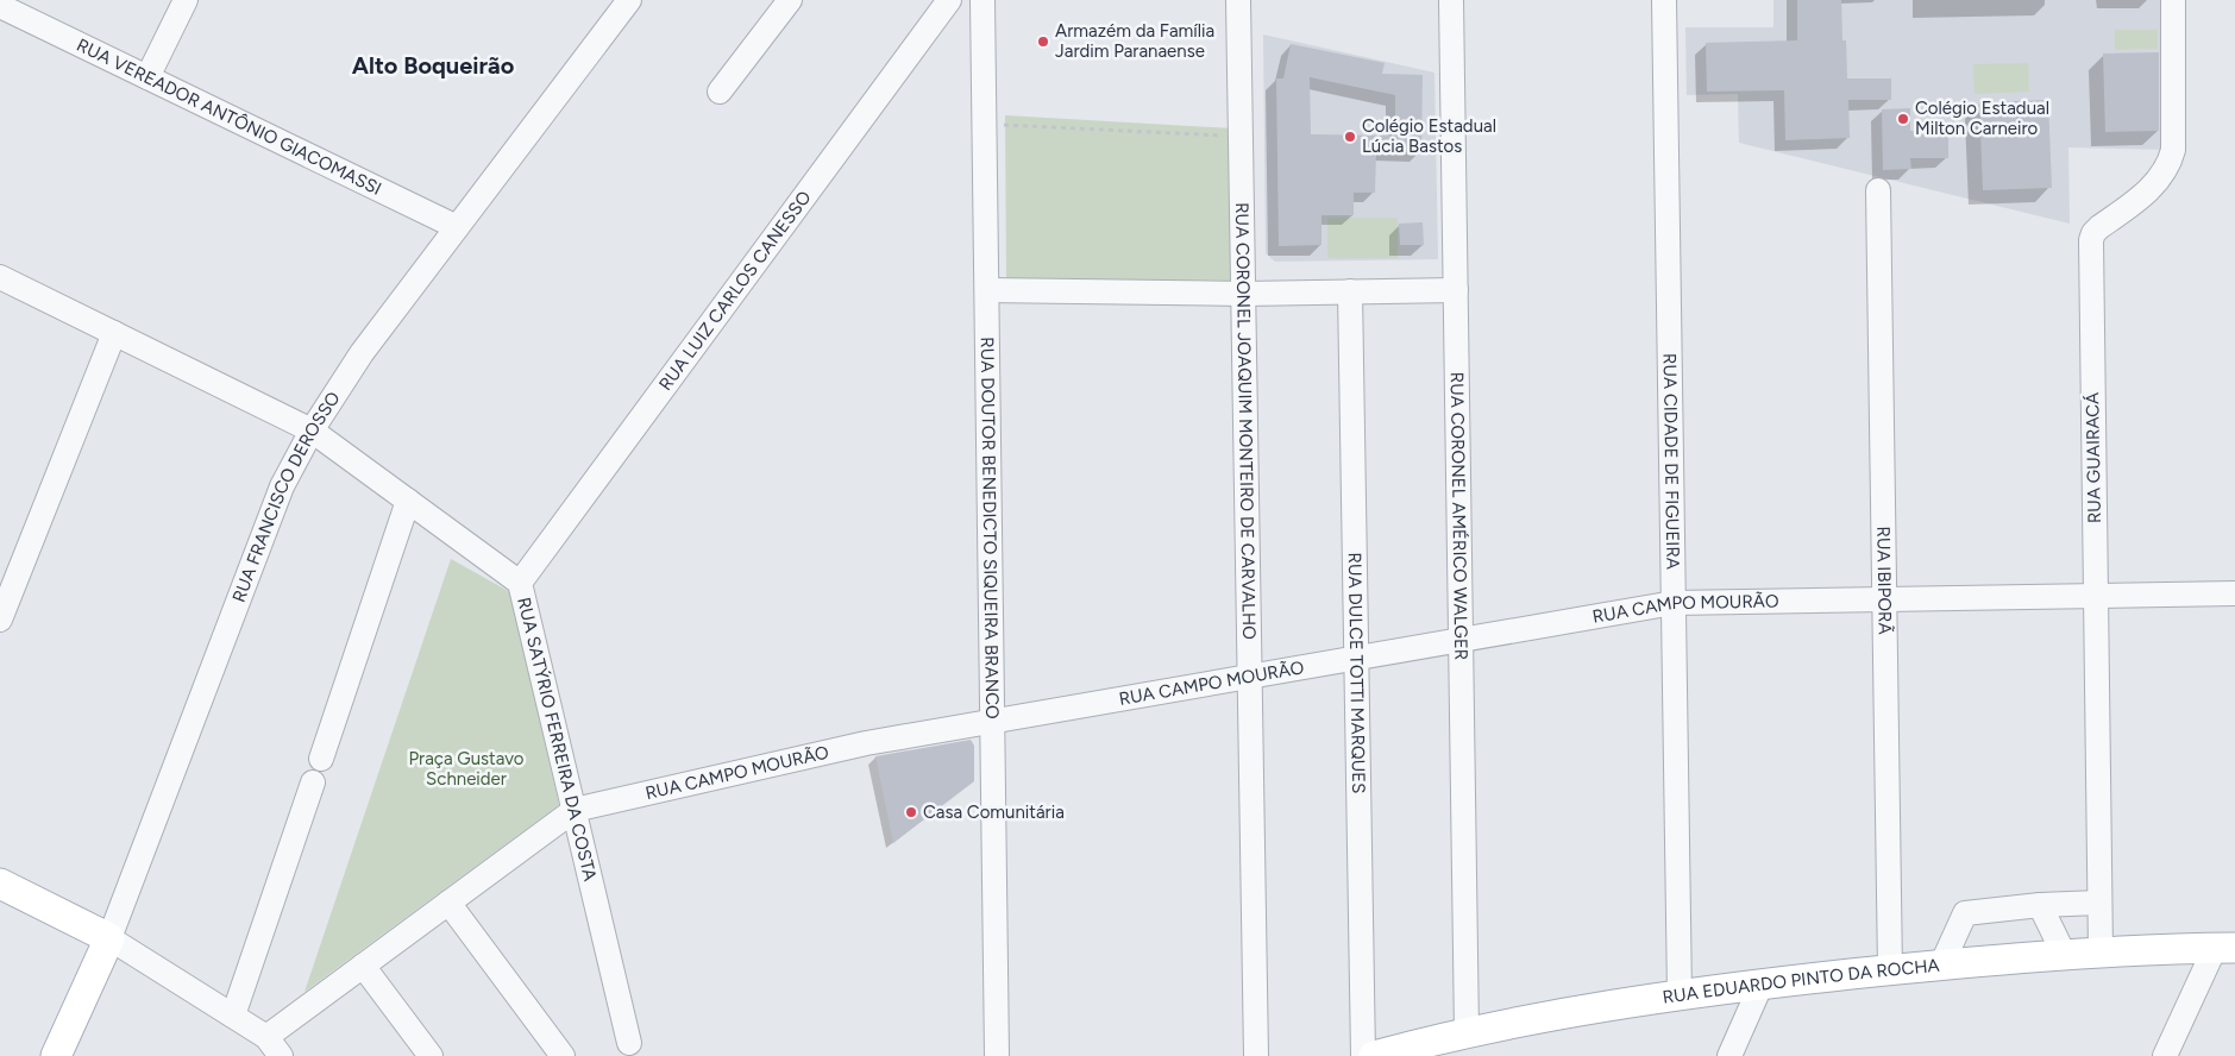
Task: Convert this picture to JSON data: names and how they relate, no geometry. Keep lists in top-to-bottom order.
{
  "streets": {
    "main road": ["RUA FRANCISCO DEROSSO", "RUA EDUARDO PINTO DA ROCHA"],
    "street": [
      "RUA VEREADOR ANTÔNIO GIACOMASSI",
      "RUA LUIZ CARLOS CANESSO",
      "RUA CORONEL JOAQUIM MONTEIRO DE CARVALHO",
      "RUA GUAIRACÁ",
      "RUA CIDADE DE FIGUEIRA",
      "RUA CORONEL AMÉRICO WALGER",
      "RUA DOUTOR BENEDICTO SIQUEIRA BRANCO",
      "RUA IBIPORÃ",
      "RUA CAMPO MOURÃO",
      "RUA DULCE TOTTI MARQUES",
      "RUA SATÝRIO FERREIRA DA COSTA"
    ]
  },
  "crossings": [
    ["RUA VEREADOR ANTÔNIO GIACOMASSI", "RUA FRANCISCO DEROSSO"],
    ["RUA LUIZ CARLOS CANESSO", "RUA SATÝRIO FERREIRA DA COSTA"],
    ["RUA CORONEL JOAQUIM MONTEIRO DE CARVALHO", "RUA CAMPO MOURÃO"],
    ["RUA GUAIRACÁ", "RUA CAMPO MOURÃO"],
    ["RUA GUAIRACÁ", "RUA EDUARDO PINTO DA ROCHA"],
    ["RUA CIDADE DE FIGUEIRA", "RUA CAMPO MOURÃO"],
    ["RUA CIDADE DE FIGUEIRA", "RUA EDUARDO PINTO DA ROCHA"],
    ["RUA FRANCISCO DEROSSO", "RUA SATÝRIO FERREIRA DA COSTA"],
    ["RUA CORONEL AMÉRICO WALGER", "RUA CAMPO MOURÃO"],
    ["RUA CORONEL AMÉRICO WALGER", "RUA EDUARDO PINTO DA ROCHA"],
    ["RUA DOUTOR BENEDICTO SIQUEIRA BRANCO", "RUA CAMPO MOURÃO"],
    ["RUA IBIPORÃ", "RUA CAMPO MOURÃO"],
    ["RUA IBIPORÃ", "RUA EDUARDO PINTO DA ROCHA"],
    ["RUA CAMPO MOURÃO", "RUA DULCE TOTTI MARQUES"],
    ["RUA CAMPO MOURÃO", "RUA SATÝRIO FERREIRA DA COSTA"]
  ],
  "districts": ["Alto Boqueirão"],
  "parks": ["Praça Gustavo Schneider"],
  "places": [
    "Armazém da Família Jardim Paranaense",
    "Colégio Estadual Milton Carneiro",
    "Colégio Estadual Lúcia Bastos",
    "Casa Comunitária"
  ]
}
